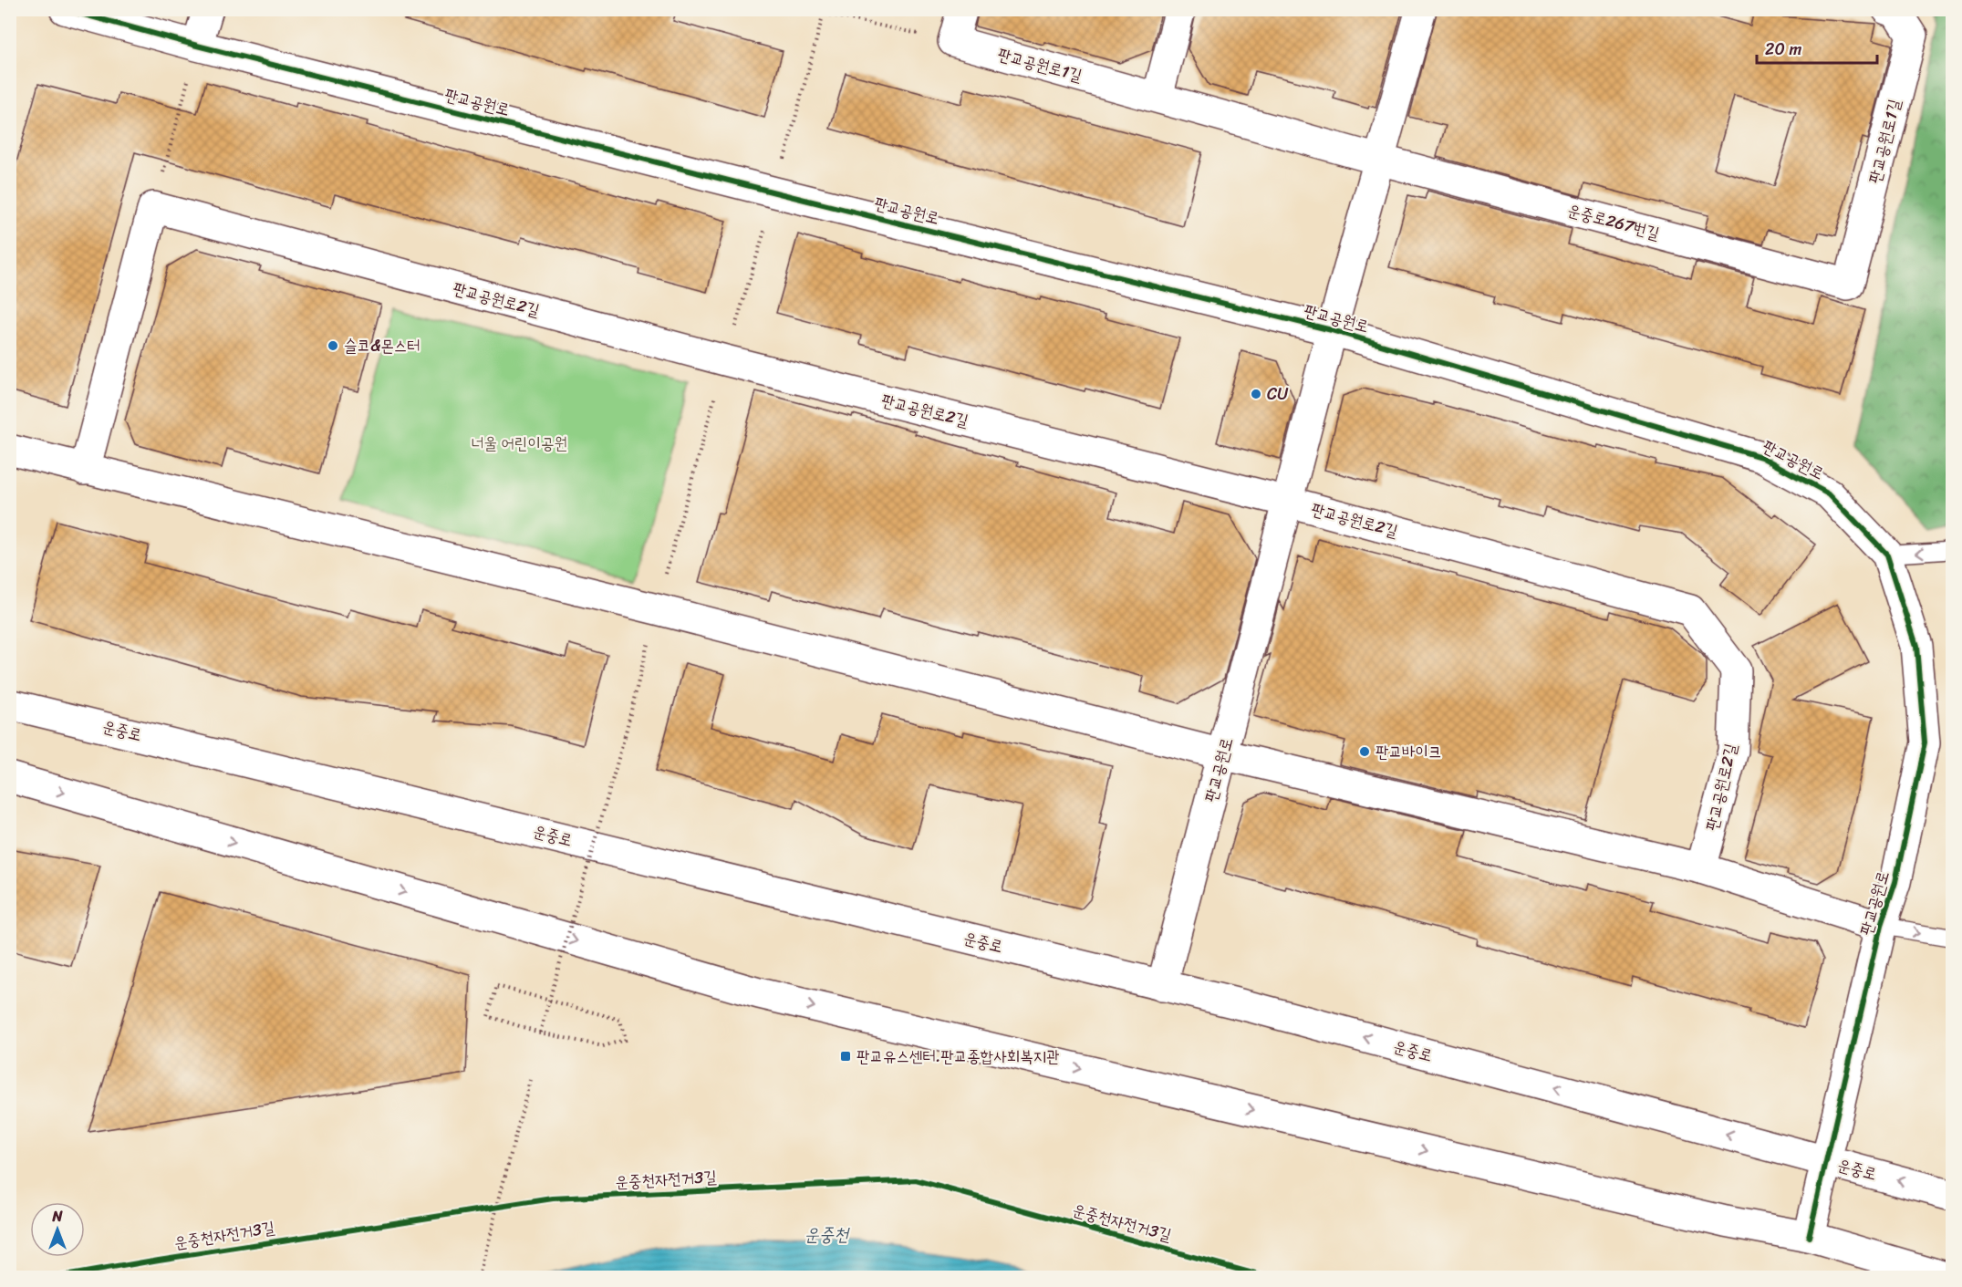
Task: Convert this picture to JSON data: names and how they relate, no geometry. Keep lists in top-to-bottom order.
{
  "streets": {
    "street": [
      "판교공원로1길",
      "판교공원로",
      "운중로267번길",
      "판교공원로2길",
      "운중로"
    ],
    "cycle path": ["운중천자전거3길"]
  },
  "crossings": [
    ["판교공원로1길", "판교공원로"],
    ["판교공원로1길", "운중로267번길"],
    ["판교공원로", "운중로267번길"],
    ["판교공원로", "판교공원로2길"],
    ["판교공원로", "운중로"]
  ],
  "water": ["운중천"],
  "parks": ["너울 어린이공원"],
  "places": {
    "other": ["슬코&몬스터", "CU", "판교바이크"],
    "transit": ["판교유스센터.판교종합사회복지관"]
  },
  "scale_bar": "20 m",
  "north": "top"
}
